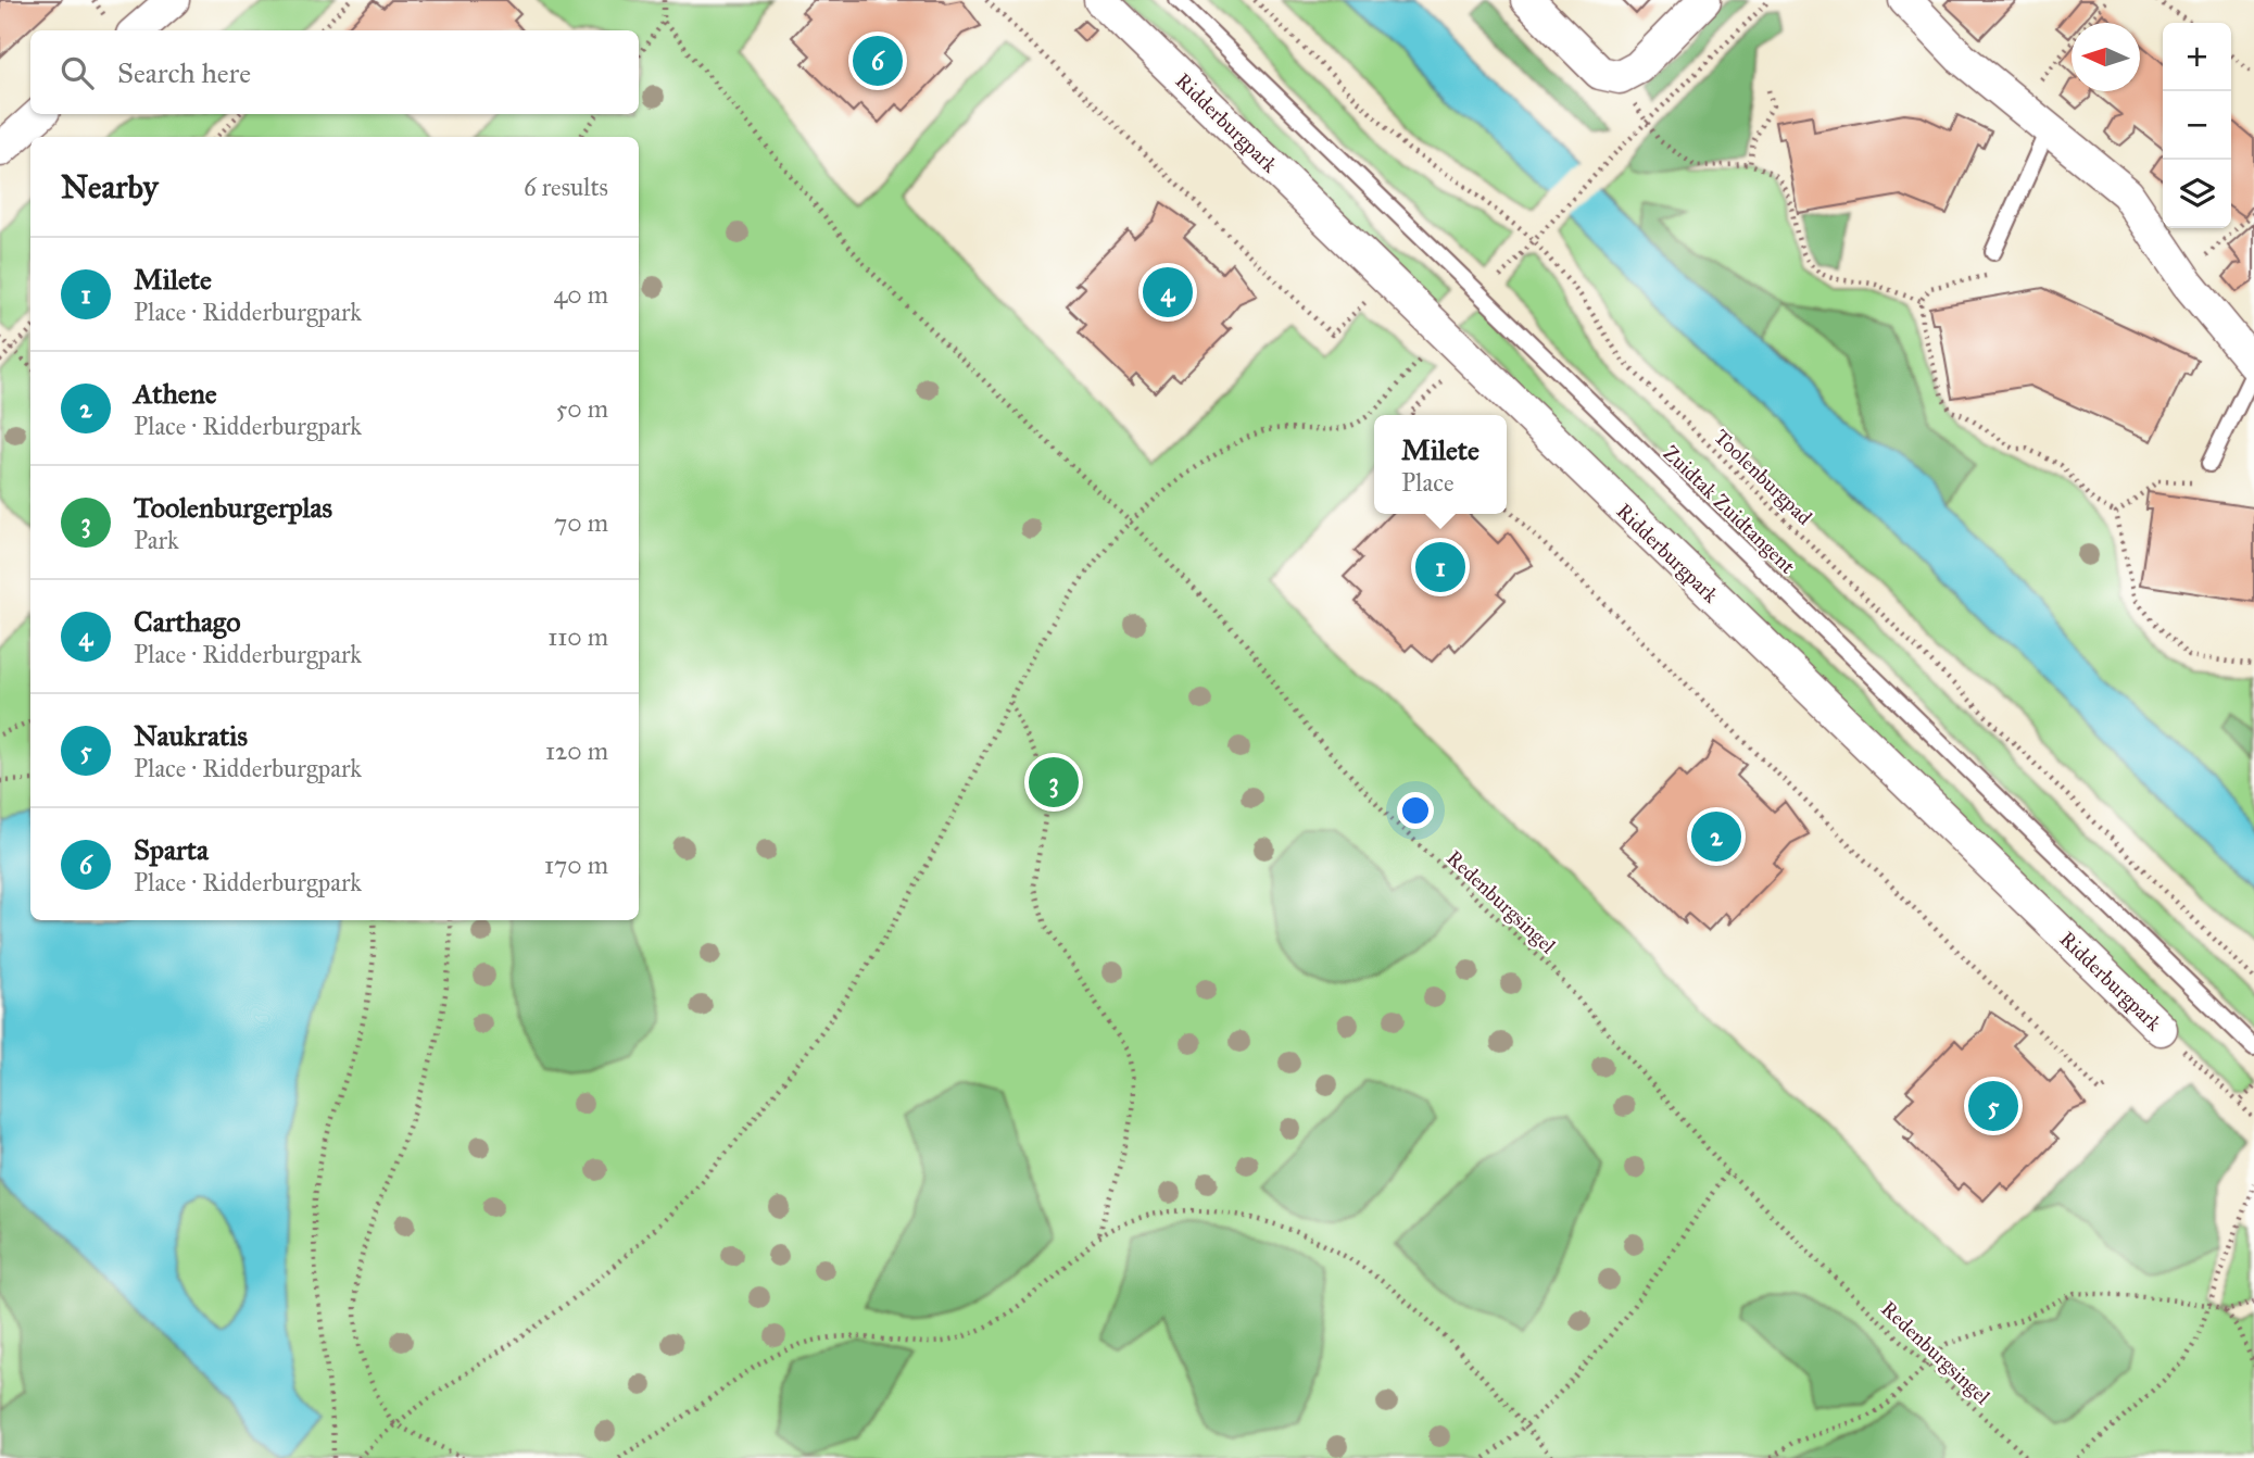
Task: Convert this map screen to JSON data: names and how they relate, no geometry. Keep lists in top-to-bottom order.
{
  "streets": {
    "street": ["Ridderburgpark"],
    "lane": ["Zuidtak Zuidtangent"],
    "path": ["Toolenburgpad", "Redenburgsingel"]
  },
  "north": "left",
  "page": {
    "map_buttons": ["+", "−"],
    "search": "Search here",
    "pins": [
      "6",
      "4",
      "1",
      "3",
      "2",
      "5"
    ],
    "heading": ["Nearby", "6 results"],
    "list": [
      {
        "mark": "1",
        "name": "Milete",
        "note": "Place · Ridderburgpark",
        "value": "40 m"
      },
      {
        "mark": "2",
        "name": "Athene",
        "note": "Place · Ridderburgpark",
        "value": "50 m"
      },
      {
        "mark": "3",
        "name": "Toolenburgerplas",
        "note": "Park",
        "value": "70 m"
      },
      {
        "mark": "4",
        "name": "Carthago",
        "note": "Place · Ridderburgpark",
        "value": "110 m"
      },
      {
        "mark": "5",
        "name": "Naukratis",
        "note": "Place · Ridderburgpark",
        "value": "120 m"
      },
      {
        "mark": "6",
        "name": "Sparta",
        "note": "Place · Ridderburgpark",
        "value": "170 m"
      }
    ],
    "popup": ["Milete", "Place"]
  }
}
